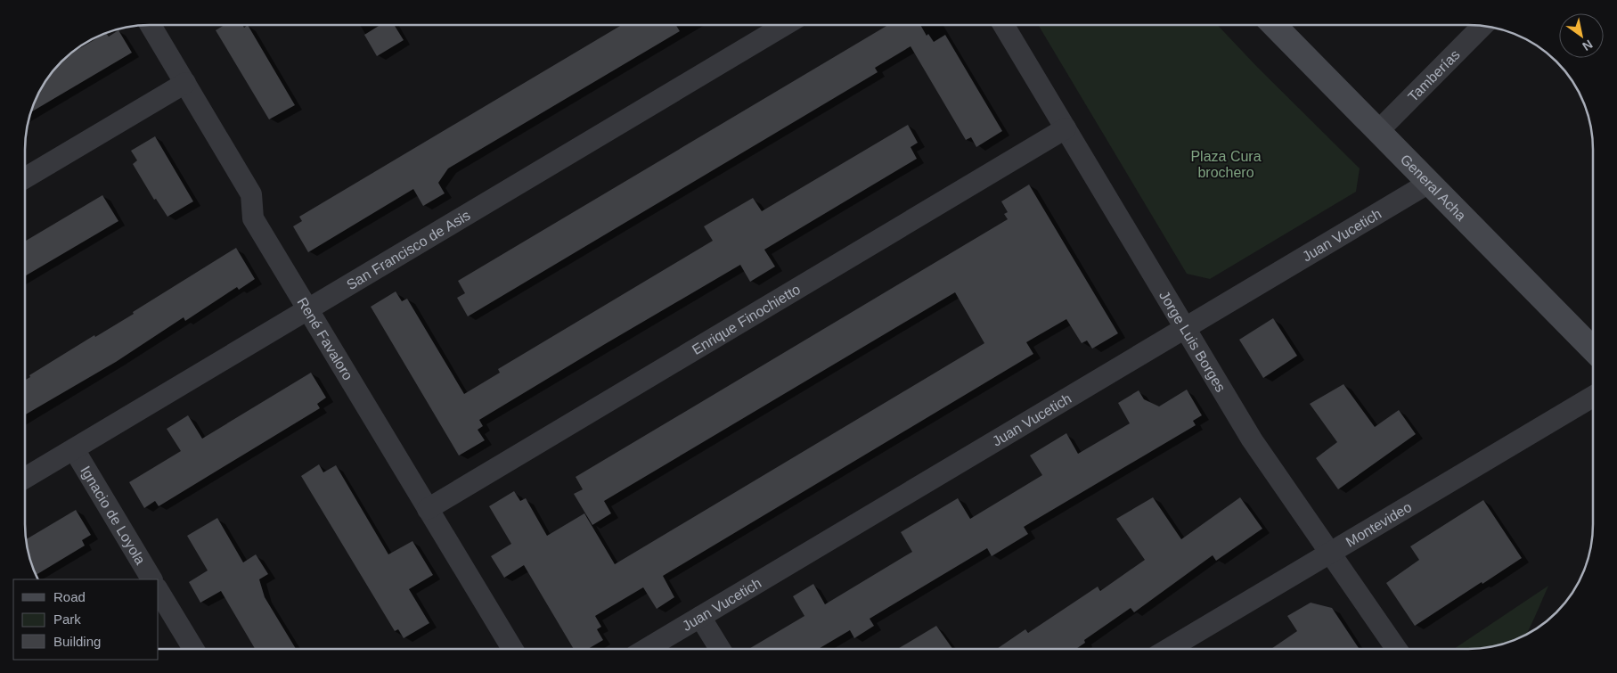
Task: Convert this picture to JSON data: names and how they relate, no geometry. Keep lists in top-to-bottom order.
{
  "streets": {
    "main road": ["General Acha"],
    "street": [
      "Tamberías",
      "Juan Vucetich",
      "San Francisco de Asis",
      "Enrique Finochietto",
      "René Favaloro",
      "Jorge Luis Borges",
      "Ignacio de Loyola",
      "Montevideo"
    ]
  },
  "crossings": [
    ["Tamberías", "General Acha"],
    ["General Acha", "Juan Vucetich"],
    ["Juan Vucetich", "Jorge Luis Borges"],
    ["San Francisco de Asis", "René Favaloro"],
    ["San Francisco de Asis", "Ignacio de Loyola"],
    ["Enrique Finochietto", "René Favaloro"],
    ["Enrique Finochietto", "Jorge Luis Borges"],
    ["Jorge Luis Borges", "Montevideo"]
  ],
  "parks": ["Plaza Cura brochero"],
  "legend": ["Road", "Park", "Building"],
  "north": "bottom right"
}
